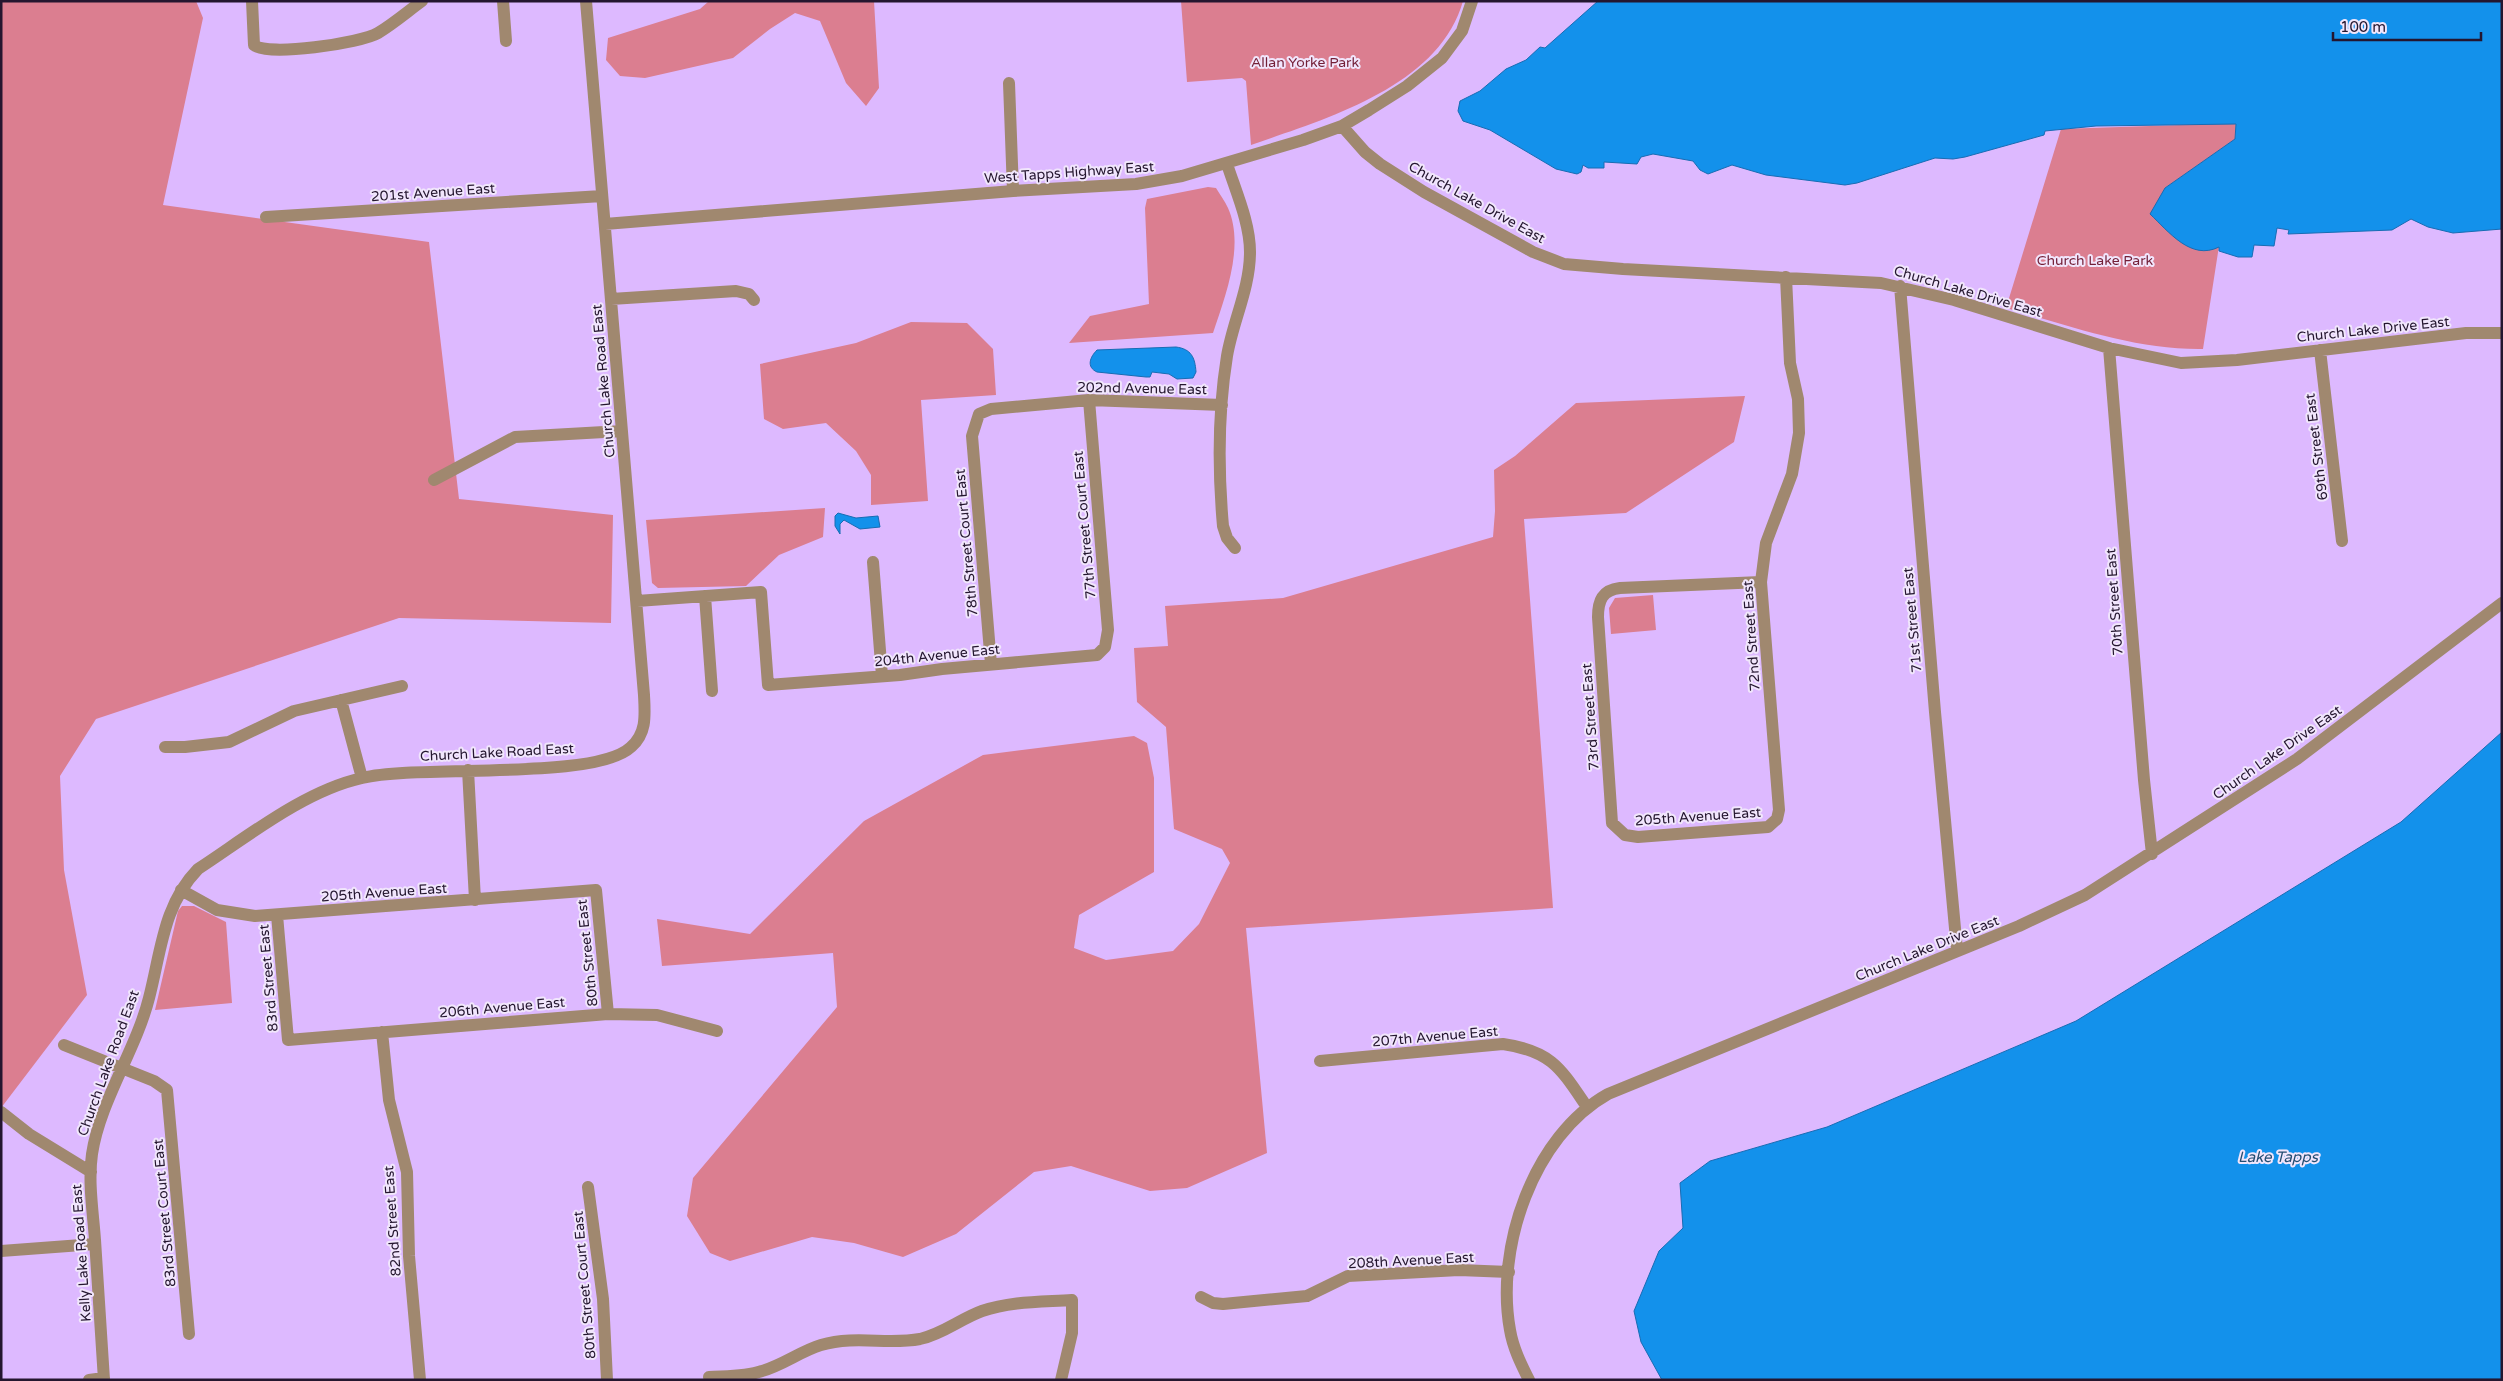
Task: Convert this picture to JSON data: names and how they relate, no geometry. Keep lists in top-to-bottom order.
{
  "streets": {
    "street": [
      "West Tapps Highway East",
      "201st Avenue East",
      "Church Lake Drive East",
      "Church Lake Road East",
      "202nd Avenue East",
      "69th Street East",
      "77th Street Court East",
      "78th Street Court East",
      "70th Street East",
      "71st Street East",
      "72nd Street East",
      "204th Avenue East",
      "73rd Street East",
      "205th Avenue East",
      "80th Street East",
      "83rd Street East",
      "206th Avenue East",
      "207th Avenue East",
      "83rd Street Court East",
      "82nd Street East",
      "Kelly Lake Road East",
      "208th Avenue East",
      "80th Street Court East"
    ]
  },
  "crossings": [
    ["West Tapps Highway East", "Church Lake Drive East"],
    ["West Tapps Highway East", "Church Lake Road East"],
    ["201st Avenue East", "Church Lake Road East"],
    ["Church Lake Drive East", "69th Street East"],
    ["Church Lake Drive East", "70th Street East"],
    ["Church Lake Drive East", "71st Street East"],
    ["Church Lake Drive East", "72nd Street East"],
    ["Church Lake Drive East", "207th Avenue East"],
    ["Church Lake Drive East", "208th Avenue East"],
    ["Church Lake Road East", "205th Avenue East"],
    ["Church Lake Road East", "83rd Street Court East"],
    ["Church Lake Road East", "Kelly Lake Road East"],
    ["202nd Avenue East", "77th Street Court East"],
    ["202nd Avenue East", "78th Street Court East"],
    ["77th Street Court East", "204th Avenue East"],
    ["78th Street Court East", "204th Avenue East"],
    ["72nd Street East", "73rd Street East"],
    ["72nd Street East", "205th Avenue East"],
    ["73rd Street East", "205th Avenue East"],
    ["205th Avenue East", "80th Street East"],
    ["205th Avenue East", "83rd Street East"],
    ["80th Street East", "206th Avenue East"],
    ["83rd Street East", "206th Avenue East"],
    ["206th Avenue East", "82nd Street East"]
  ],
  "water": ["Lake Tapps"],
  "parks": ["Allan Yorke Park", "Church Lake Park"],
  "scale_bar": "100 m"
}
